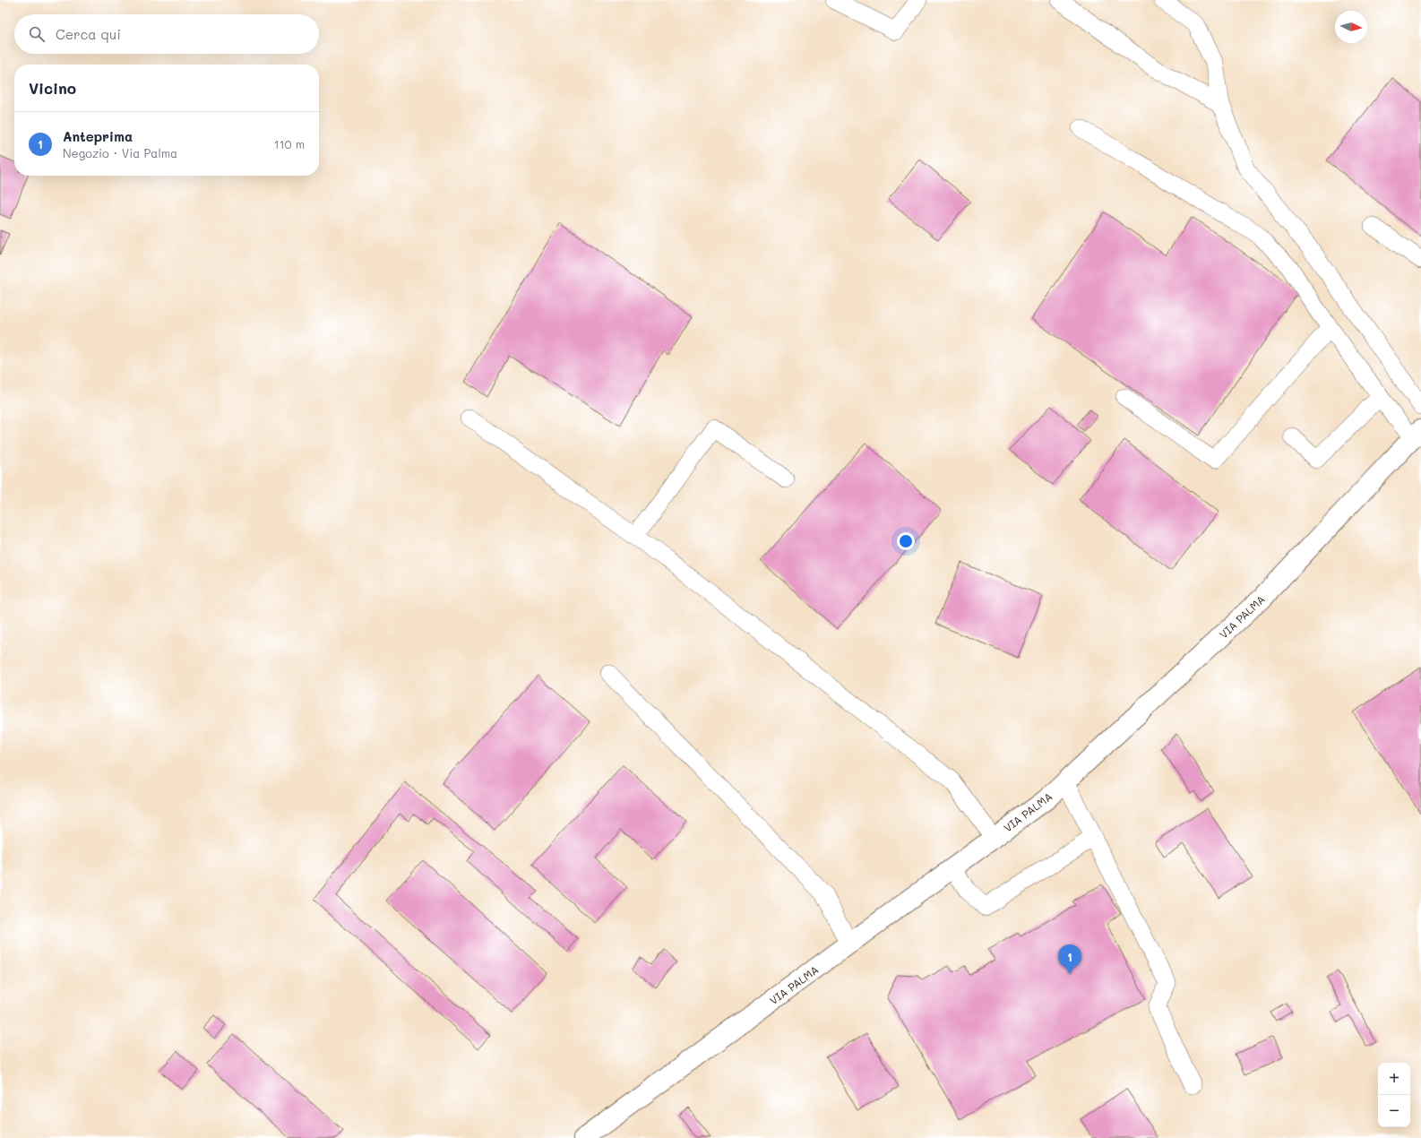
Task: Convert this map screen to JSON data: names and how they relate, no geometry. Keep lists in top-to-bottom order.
{
  "streets": {
    "main road": ["VIA PALMA"]
  },
  "north": "right",
  "page": {
    "search": "Cerca qui",
    "heading": "Vicino",
    "list": [
      {
        "mark": "1",
        "name": "Anteprima",
        "note": "Negozio · Via Palma",
        "value": "110 m"
      }
    ],
    "pins": "1",
    "map_buttons": ["+", "−"]
  }
}
